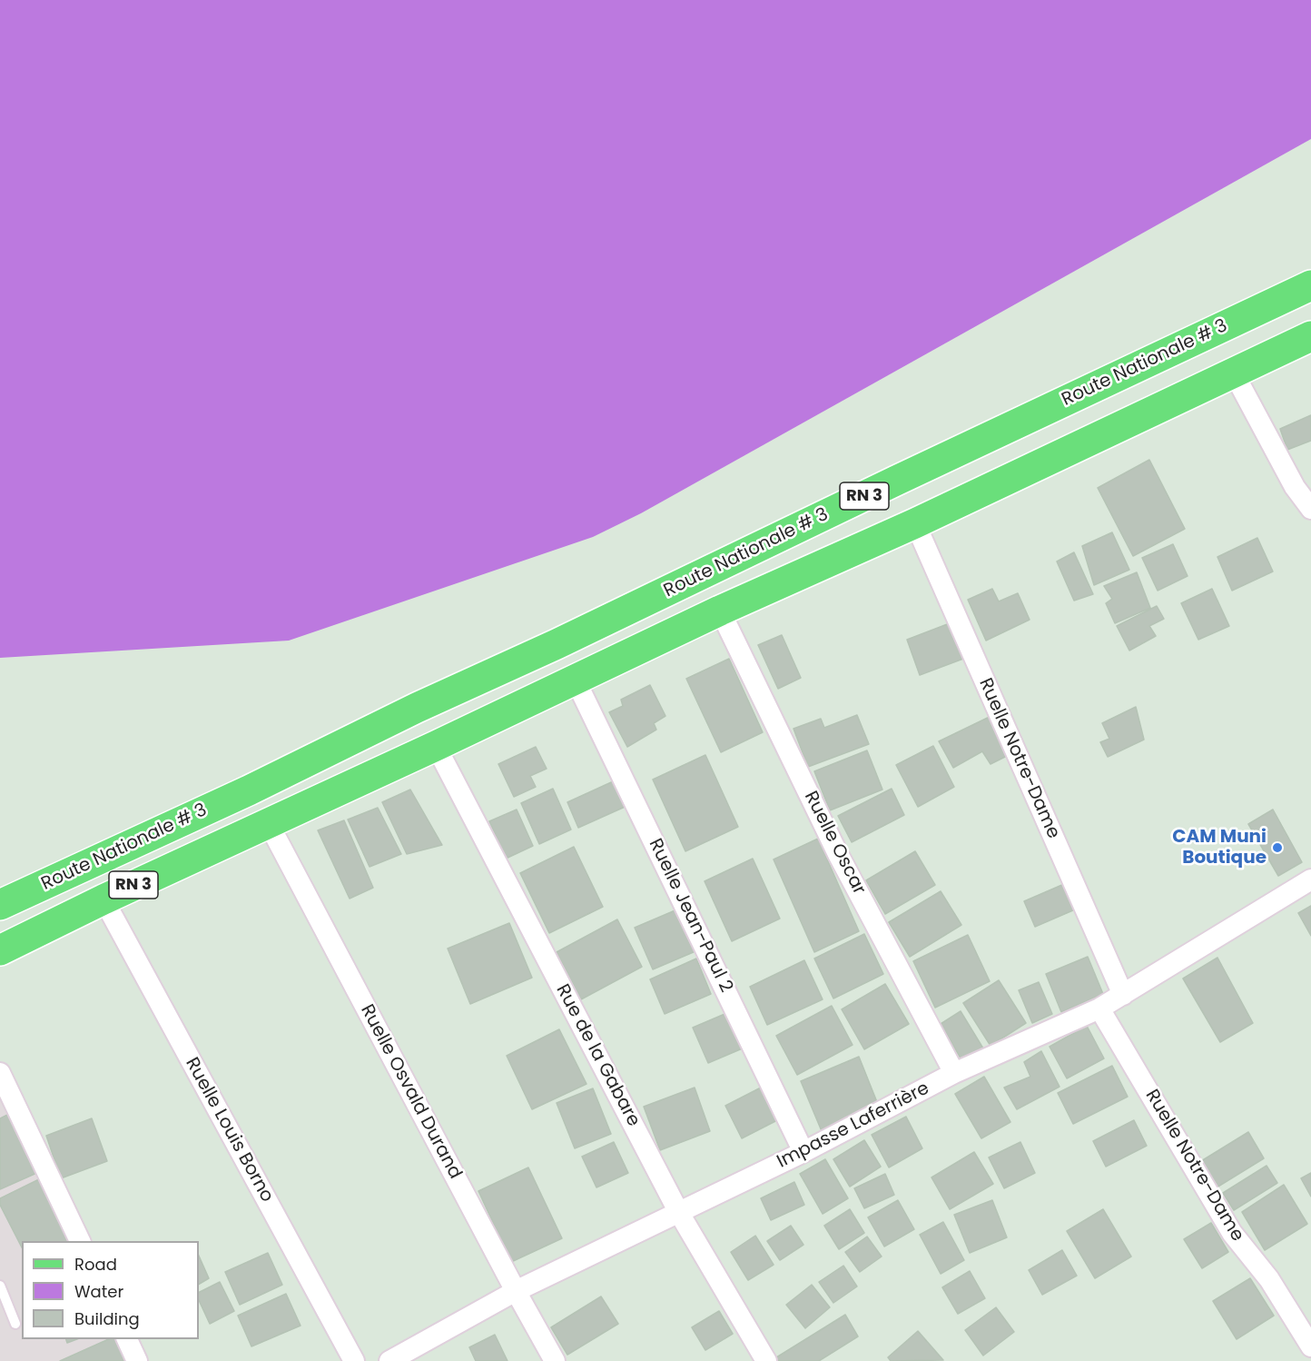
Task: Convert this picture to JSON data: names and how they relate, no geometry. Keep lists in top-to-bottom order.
{
  "streets": {
    "main road": ["Route Nationale # 3", "RN 3"],
    "street": [
      "Ruelle Notre-Dame",
      "Ruelle Oscar",
      "Ruelle Jean-Paul 2",
      "Rue de la Gabare",
      "Ruelle Osvald Durand",
      "Impasse Laferrière",
      "Ruelle Louis Borno"
    ]
  },
  "crossings": [
    ["RN 3", "Ruelle Notre-Dame"],
    ["RN 3", "Ruelle Oscar"],
    ["RN 3", "Ruelle Jean-Paul 2"],
    ["RN 3", "Rue de la Gabare"],
    ["RN 3", "Ruelle Osvald Durand"],
    ["RN 3", "Ruelle Louis Borno"],
    ["Ruelle Notre-Dame", "Impasse Laferrière"],
    ["Ruelle Oscar", "Impasse Laferrière"],
    ["Ruelle Jean-Paul 2", "Impasse Laferrière"],
    ["Rue de la Gabare", "Impasse Laferrière"],
    ["Ruelle Osvald Durand", "Impasse Laferrière"]
  ],
  "places": ["CAM Muni Boutique"],
  "legend": ["Road", "Water", "Building"]
}
